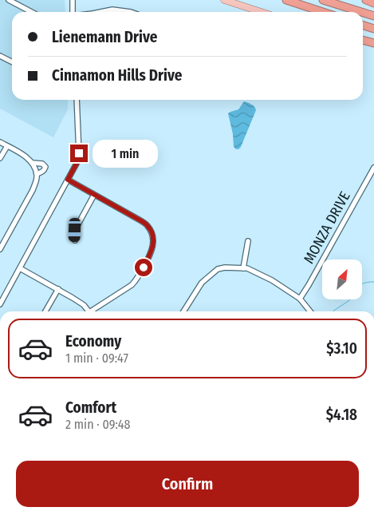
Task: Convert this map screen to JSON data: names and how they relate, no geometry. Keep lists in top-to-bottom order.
{
  "streets": {
    "street": ["MONZA DRIVE"]
  },
  "north": "top right",
  "page": {
    "banner": ["Lienemann Drive", "Cinnamon Hills Drive"],
    "bubble": "1 min",
    "list": [
      {
        "name": "Economy",
        "note": "1 min · 09:47",
        "value": "$3.10"
      },
      {
        "name": "Comfort",
        "note": "2 min · 09:48",
        "value": "$4.18"
      }
    ],
    "buttons": "Confirm"
  }
}
